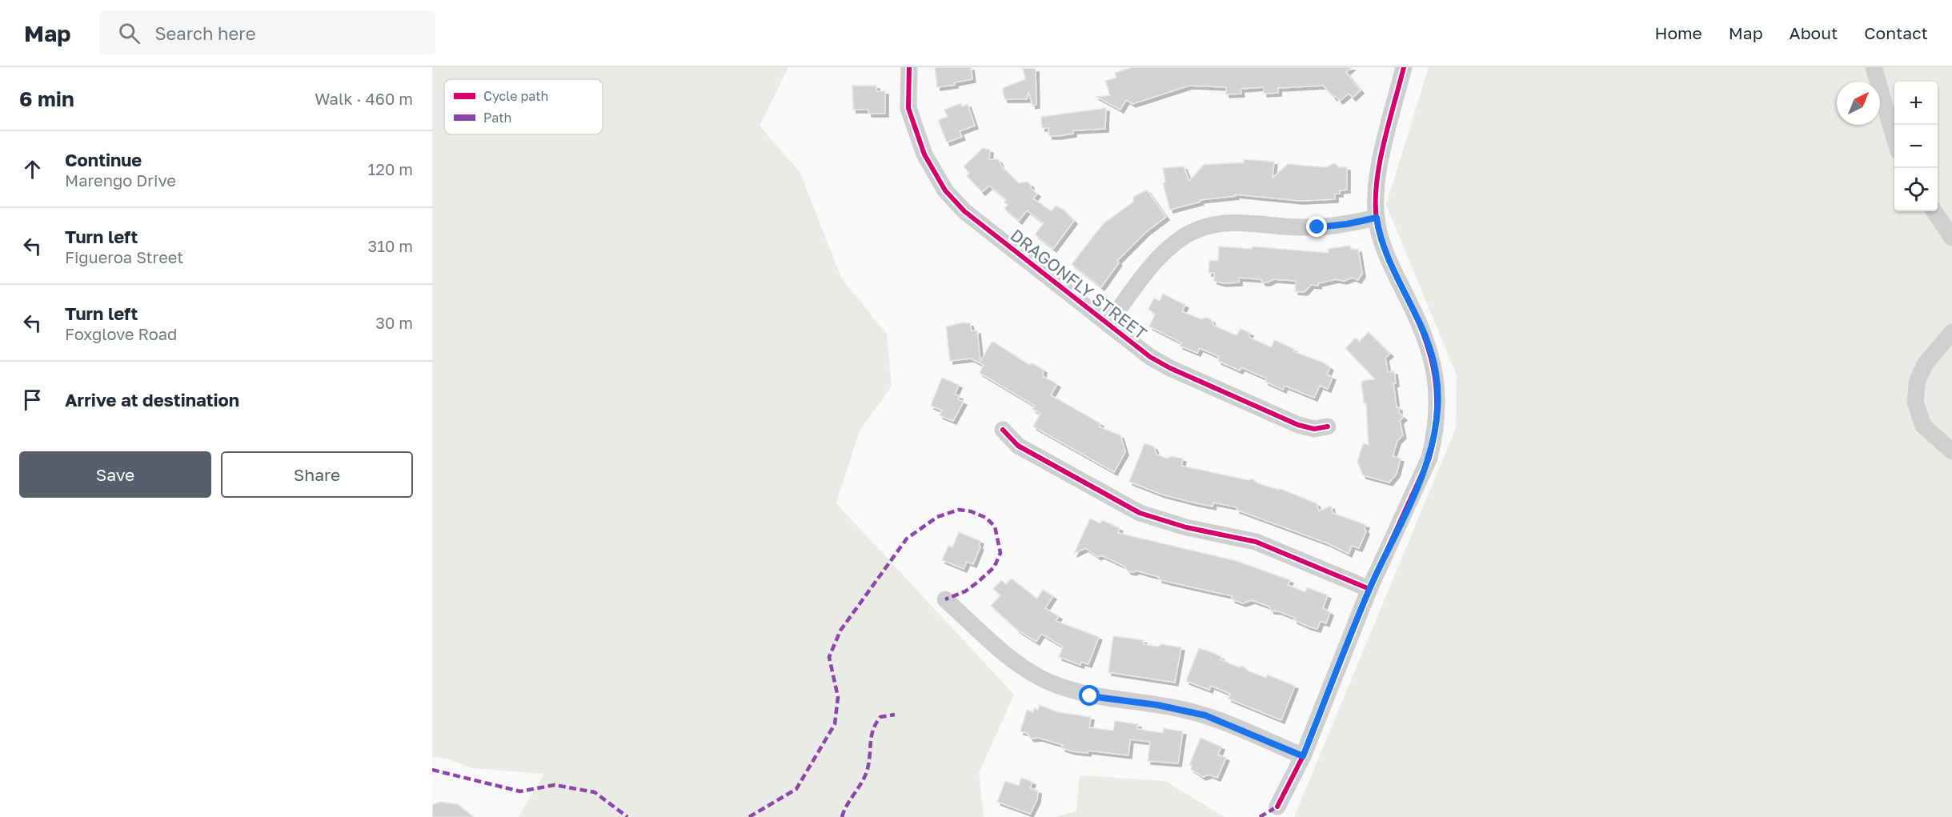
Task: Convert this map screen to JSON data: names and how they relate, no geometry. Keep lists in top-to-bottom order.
{
  "streets": {
    "street": ["DRAGONFLY STREET"]
  },
  "legend": ["Cycle path", "Path"],
  "north": "top right",
  "page": {
    "header": "Map",
    "search": "Search here",
    "nav": [
      "Home",
      "Map",
      "About",
      "Contact"
    ],
    "heading": ["6 min", "Walk · 460 m"],
    "map_buttons": ["+", "−"],
    "list": [
      ["Continue", "Marengo Drive", "120 m"],
      ["Turn left", "Figueroa Street", "310 m"],
      ["Turn left", "Foxglove Road", "30 m"],
      "Arrive at destination"
    ],
    "buttons": ["Save", "Share"]
  }
}
